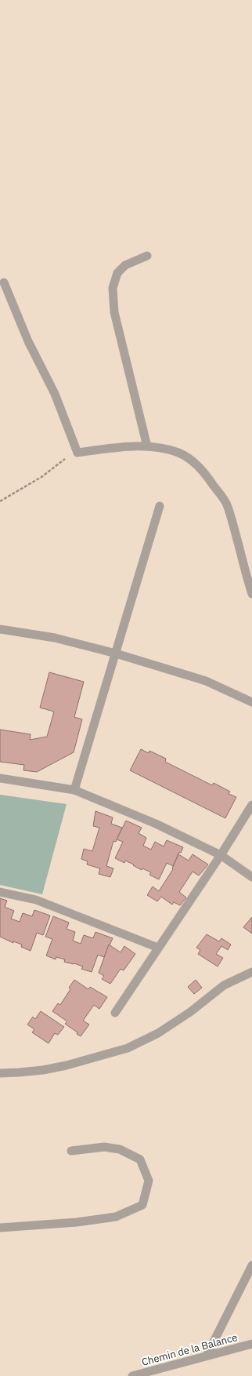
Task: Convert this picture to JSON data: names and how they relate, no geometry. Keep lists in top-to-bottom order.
{
  "streets": {
    "street": ["Chemin de la Balance"]
  }
}
